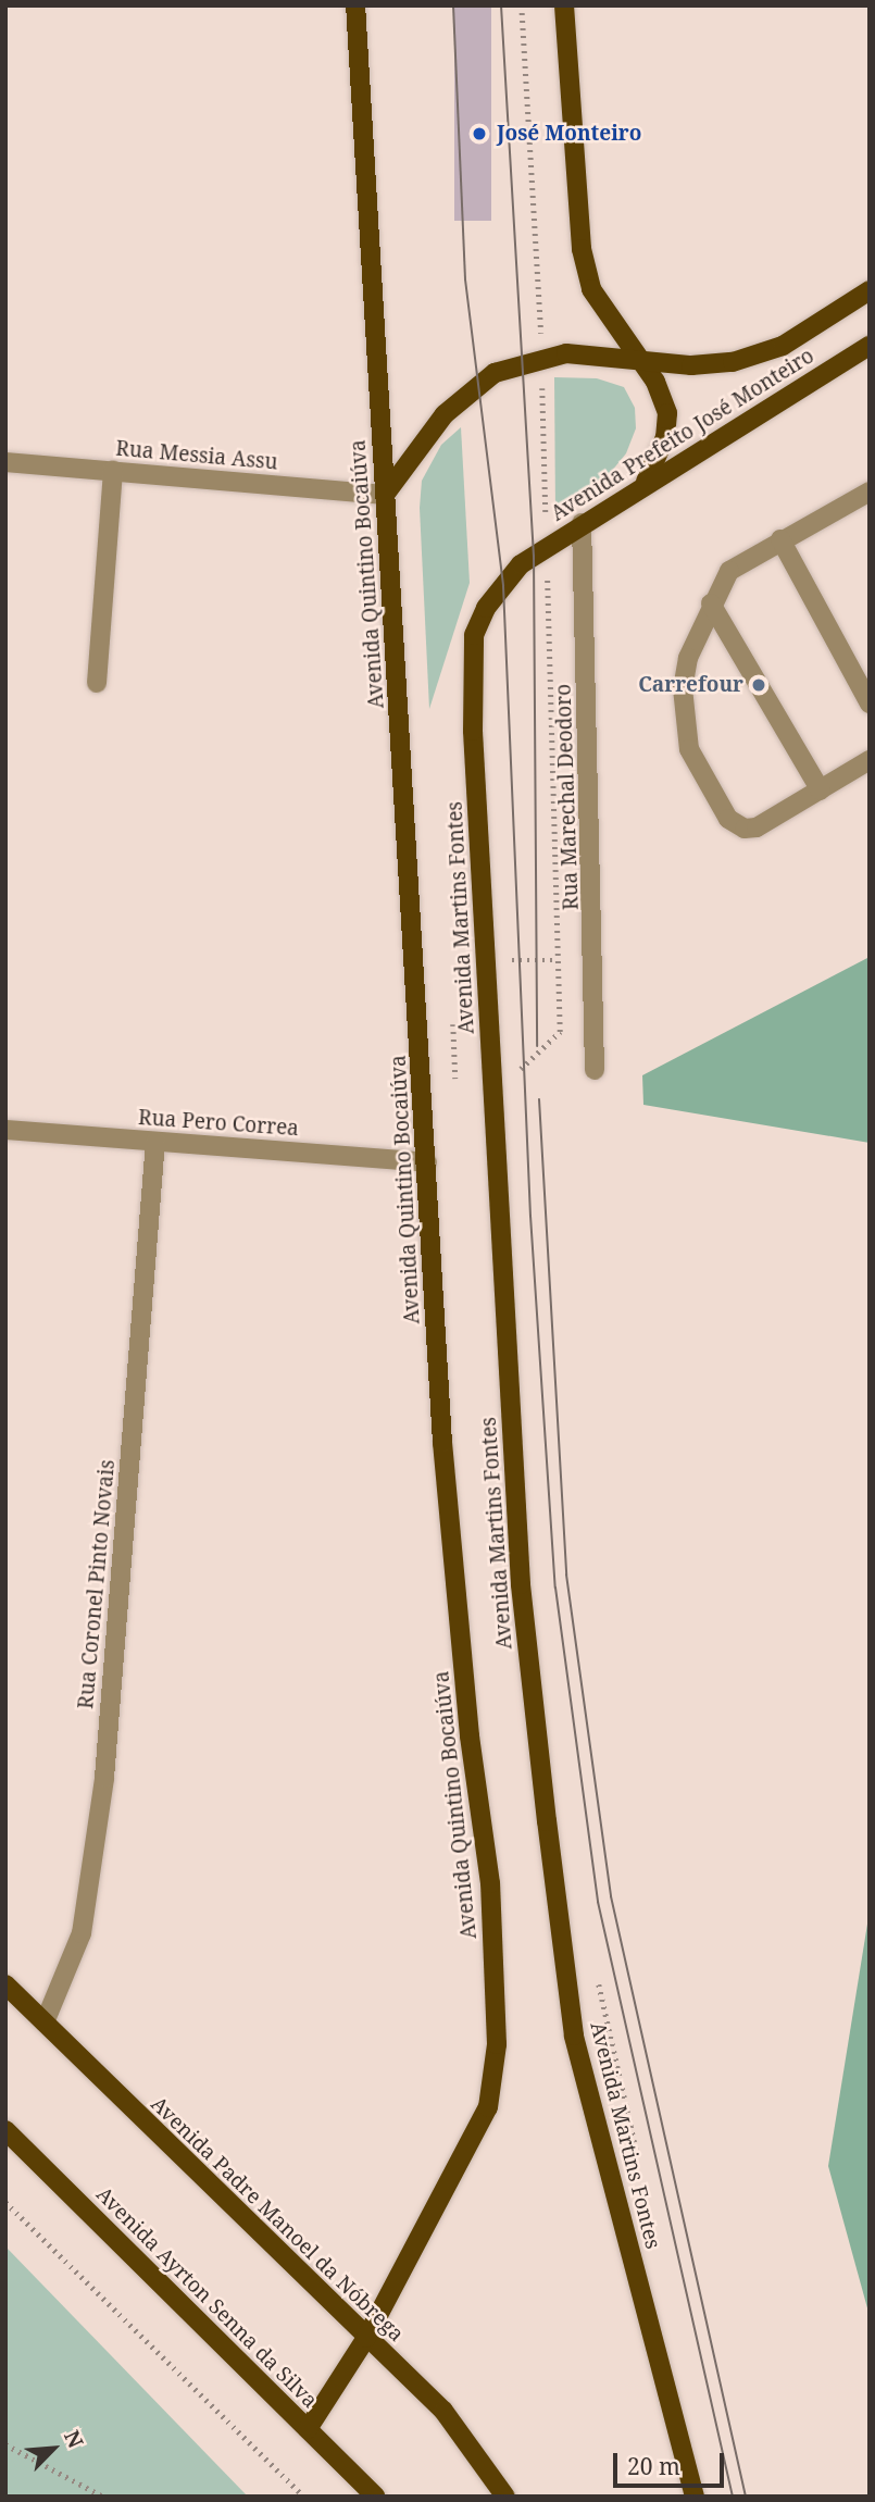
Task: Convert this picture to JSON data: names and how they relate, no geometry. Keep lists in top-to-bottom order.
{
  "streets": {
    "main road": [
      "Avenida Prefeito José Monteiro",
      "Avenida Quintino Bocaiúva",
      "Avenida Martins Fontes",
      "Avenida Padre Manoel da Nóbrega",
      "Avenida Ayrton Senna da Silva"
    ],
    "street": [
      "Rua Messia Assu",
      "Rua Marechal Deodoro",
      "Rua Pero Correa",
      "Rua Coronel Pinto Novais"
    ]
  },
  "crossings": [
    ["Avenida Prefeito José Monteiro", "Rua Messia Assu"],
    ["Avenida Prefeito José Monteiro", "Avenida Quintino Bocaiúva"],
    ["Avenida Prefeito José Monteiro", "Rua Marechal Deodoro"],
    ["Avenida Prefeito José Monteiro", "Avenida Martins Fontes"],
    ["Rua Messia Assu", "Avenida Quintino Bocaiúva"],
    ["Avenida Quintino Bocaiúva", "Rua Pero Correa"],
    ["Avenida Quintino Bocaiúva", "Avenida Padre Manoel da Nóbrega"],
    ["Avenida Quintino Bocaiúva", "Avenida Ayrton Senna da Silva"],
    ["Rua Pero Correa", "Rua Coronel Pinto Novais"],
    ["Rua Coronel Pinto Novais", "Avenida Padre Manoel da Nóbrega"]
  ],
  "places": ["José Monteiro", "Carrefour"],
  "scale_bar": "20 m",
  "north": "top right"
}
